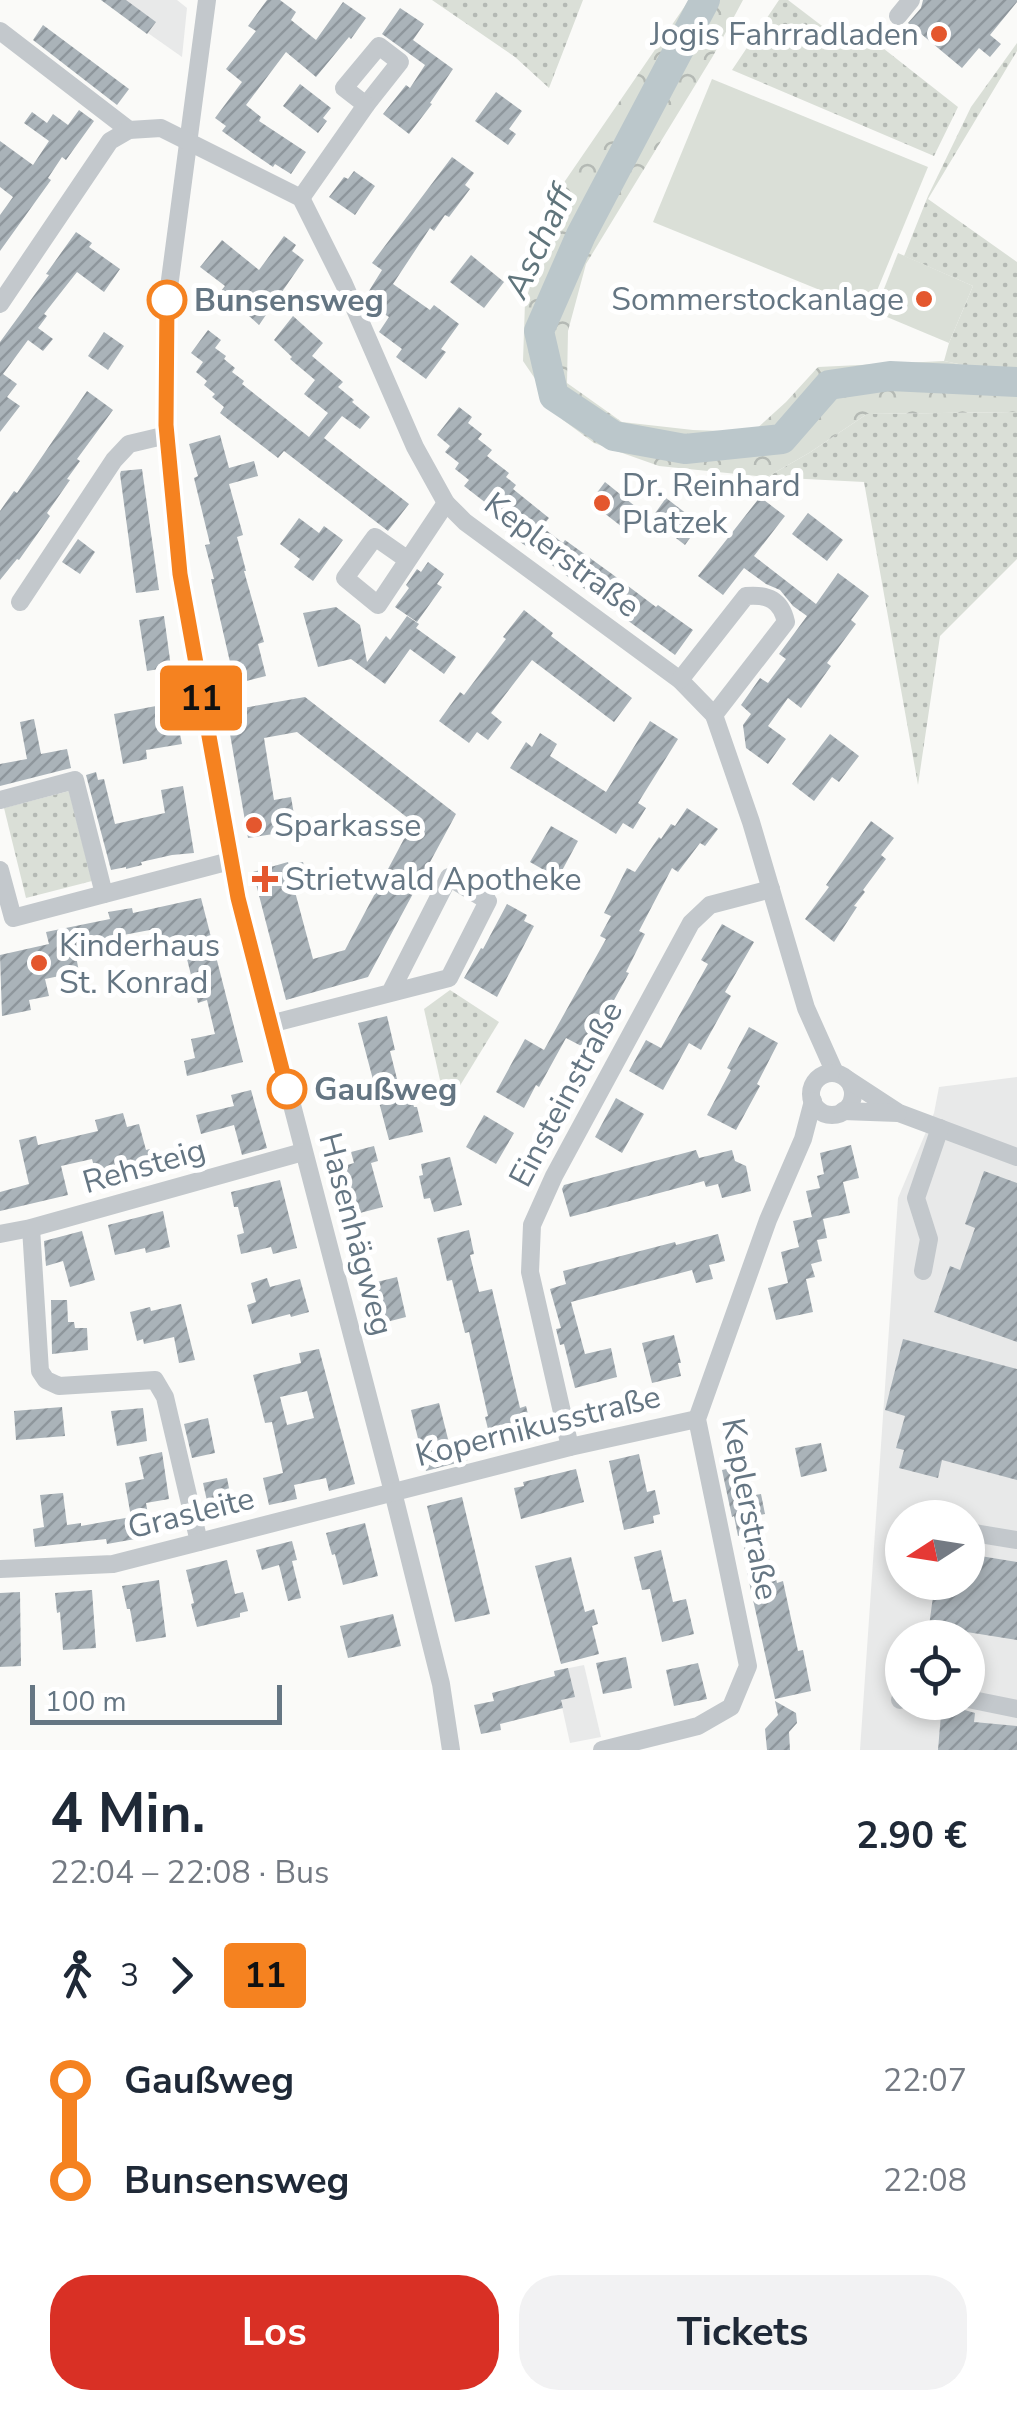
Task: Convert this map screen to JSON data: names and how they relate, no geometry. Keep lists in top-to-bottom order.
{
  "streets": {
    "street": [
      "Keplerstraße",
      "Einsteinstraße",
      "Rehsteig",
      "Hasenhägweg",
      "Kopernikusstraße",
      "Grasleite"
    ]
  },
  "crossings": [
    ["Keplerstraße", "Einsteinstraße"],
    ["Keplerstraße", "Kopernikusstraße"],
    ["Einsteinstraße", "Kopernikusstraße"],
    ["Rehsteig", "Hasenhägweg"],
    ["Hasenhägweg", "Kopernikusstraße"],
    ["Hasenhägweg", "Grasleite"],
    ["Kopernikusstraße", "Grasleite"]
  ],
  "water": ["Aschaff"],
  "places": {
    "other": [
      "Jogis Fahrradladen",
      "Sommerstockanlage",
      "Bunsensweg",
      "Dr. Reinhard Platzek",
      "Sparkasse",
      "Kinderhaus St. Konrad",
      "Gaußweg"
    ],
    "health": ["Strietwald Apotheke"]
  },
  "lines": ["bus line 11"],
  "scale_bar": "100 m",
  "north": "left",
  "page": {
    "on_map": "11",
    "scale": "100 m",
    "heading": ["4 Min.", "22:04 – 22:08 · Bus", "2.90 €"],
    "legs": ["3", "11"],
    "list": [
      {
        "name": "Gaußweg",
        "value": "22:07"
      },
      {
        "name": "Bunsensweg",
        "value": "22:08"
      }
    ],
    "buttons": ["Los", "Tickets"]
  }
}
